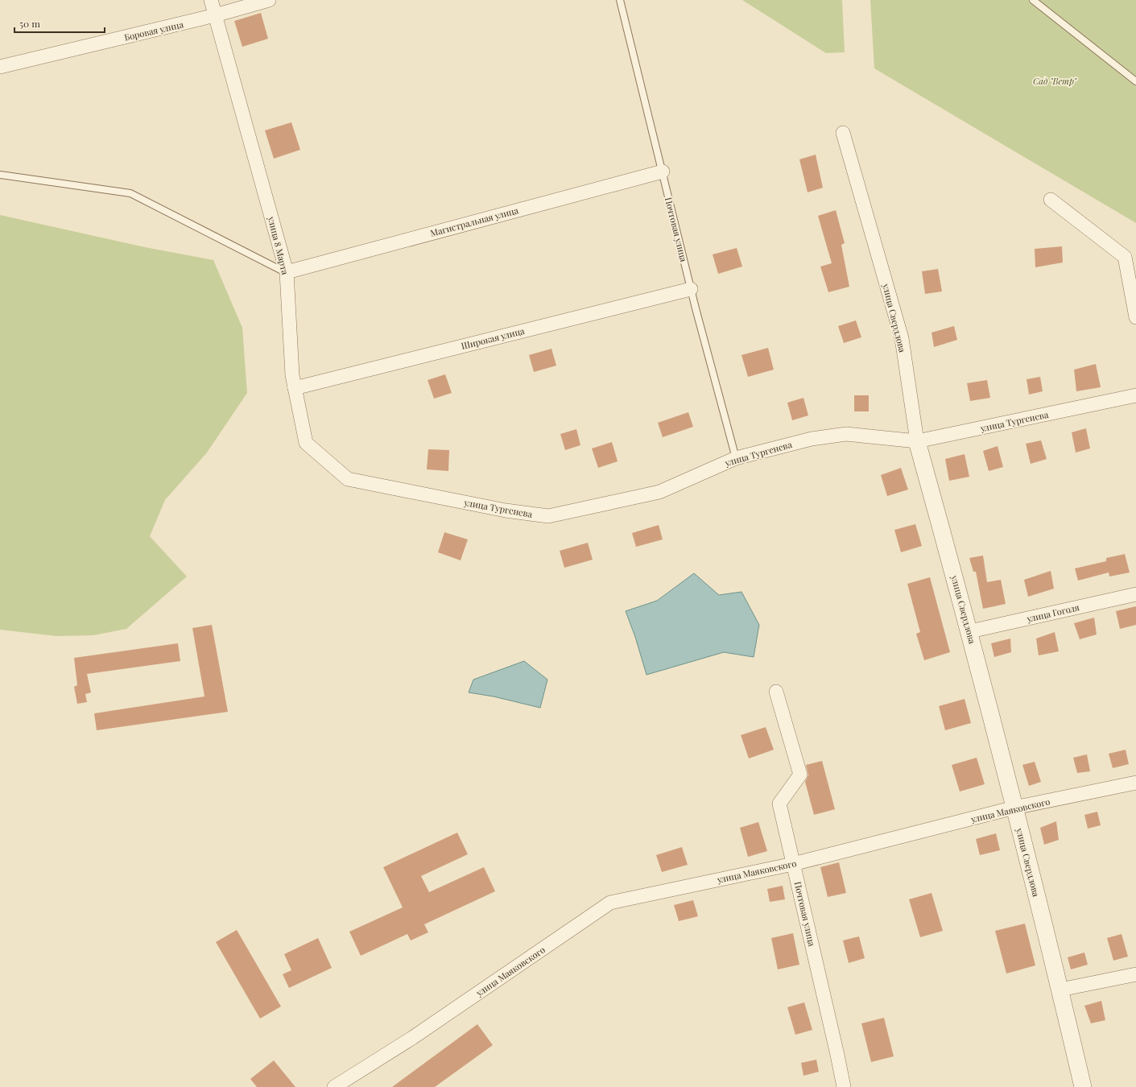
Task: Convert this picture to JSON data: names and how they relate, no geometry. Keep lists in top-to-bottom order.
{
  "streets": {
    "street": [
      "Боровая улица",
      "Магистральная улица",
      "Почтовая улица",
      "улица 8 Марта",
      "улица Свердлова",
      "Широкая улица",
      "улица Тургенева",
      "улица Гоголя",
      "улица Маяковского"
    ]
  },
  "crossings": [
    ["Боровая улица", "улица 8 Марта"],
    ["Магистральная улица", "Почтовая улица"],
    ["Магистральная улица", "улица 8 Марта"],
    ["Почтовая улица", "Широкая улица"],
    ["Почтовая улица", "улица Тургенева"],
    ["Почтовая улица", "улица Маяковского"],
    ["улица 8 Марта", "Широкая улица"],
    ["улица 8 Марта", "улица Тургенева"],
    ["улица Свердлова", "улица Тургенева"],
    ["улица Свердлова", "улица Гоголя"],
    ["улица Свердлова", "улица Маяковского"]
  ],
  "parks": ["Сад \"Ветр\""],
  "scale_bar": "50 m"
}
